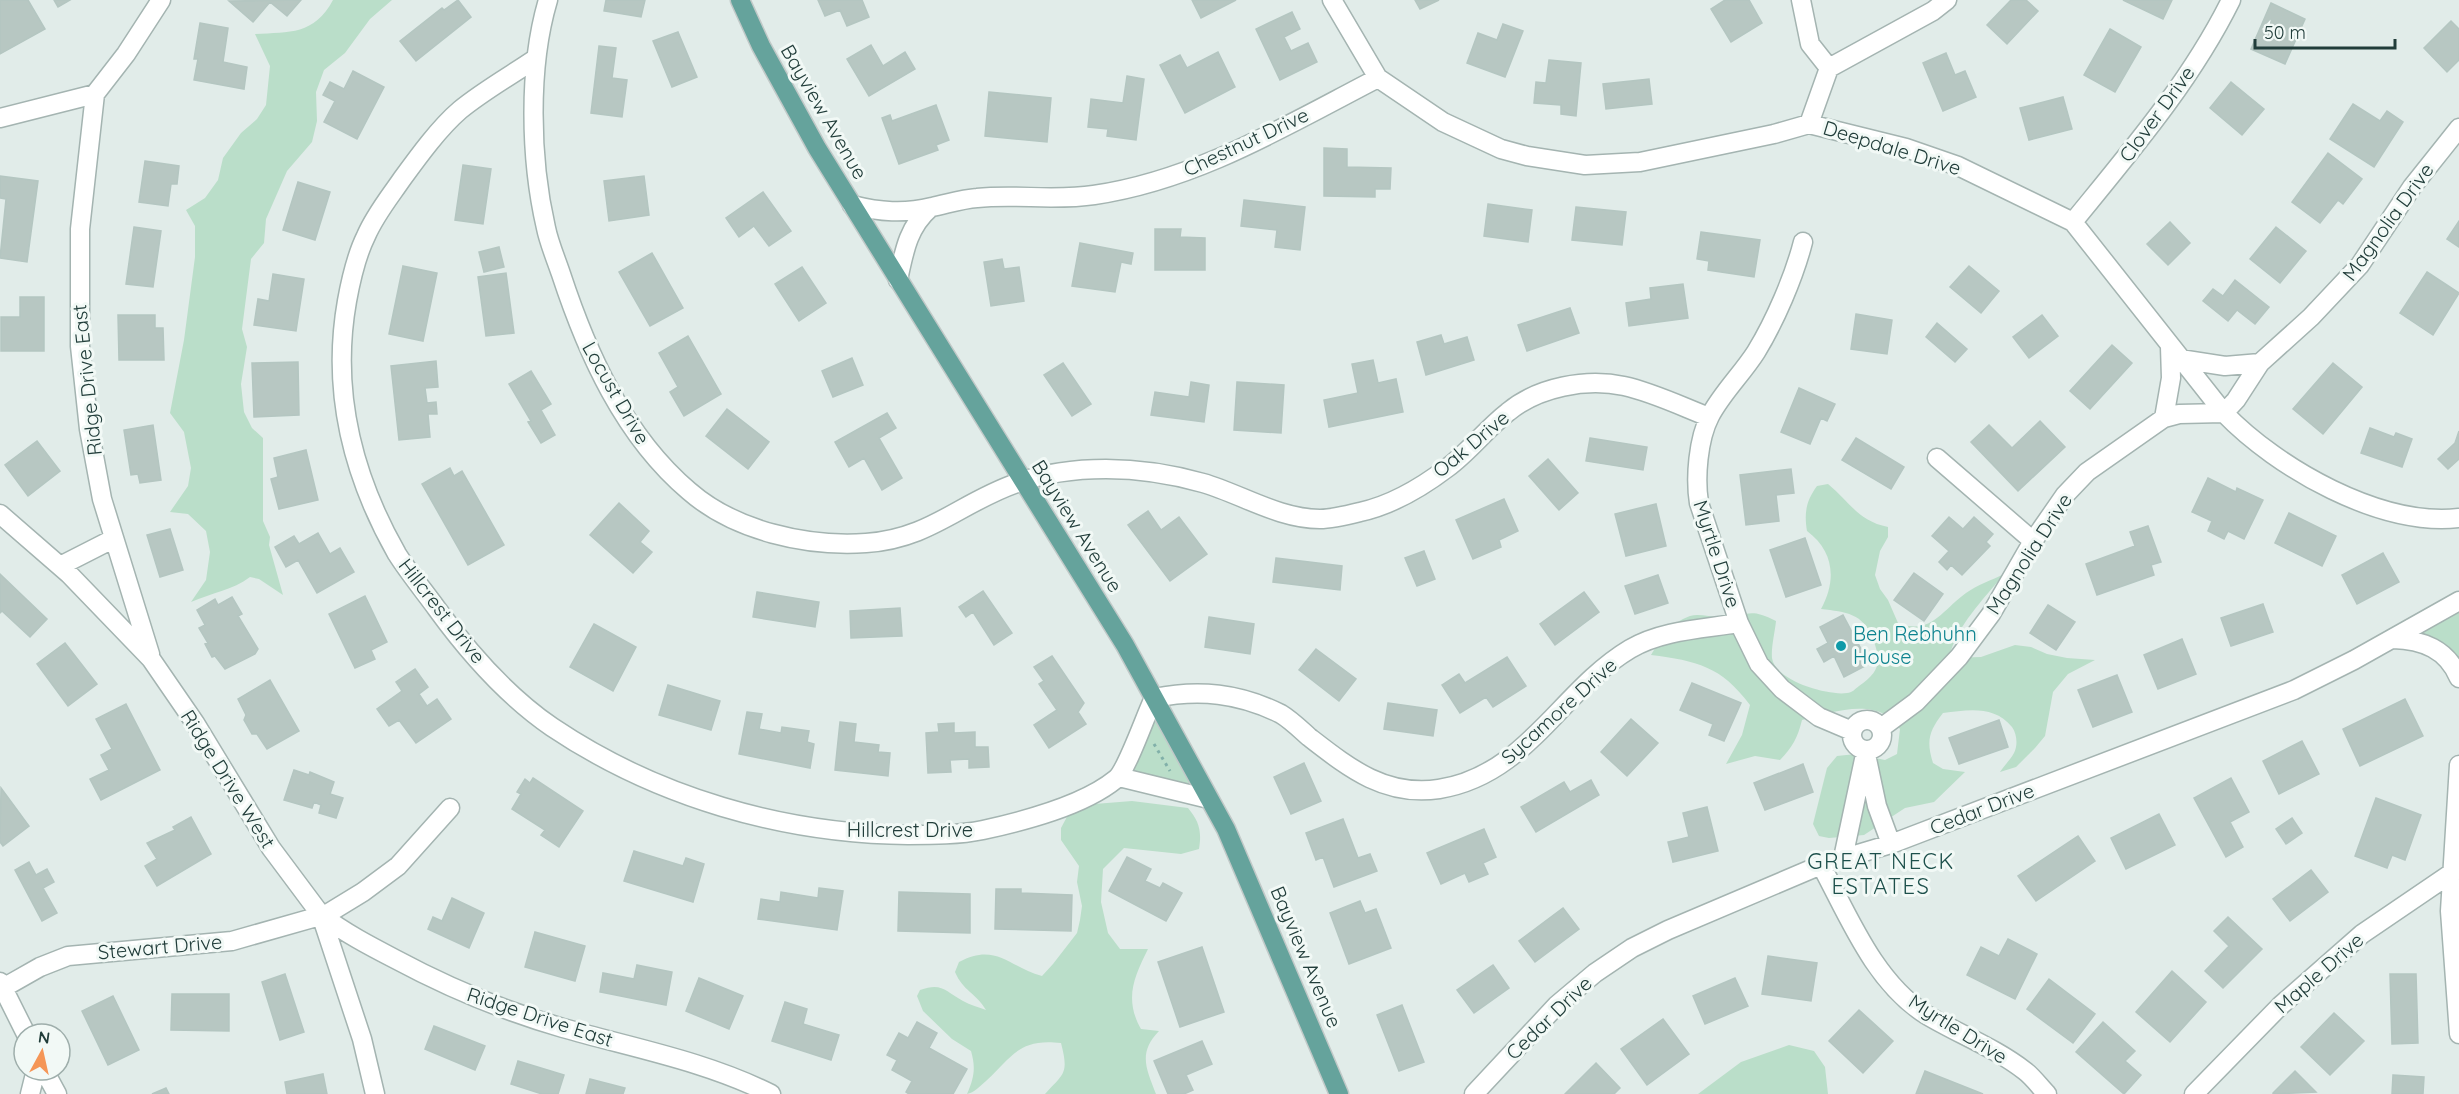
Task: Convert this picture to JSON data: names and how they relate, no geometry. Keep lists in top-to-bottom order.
{
  "streets": {
    "main road": ["Bayview Avenue"],
    "street": [
      "Clover Drive",
      "Chestnut Drive",
      "Deepdale Drive",
      "Magnolia Drive",
      "Ridge Drive East",
      "Locust Drive",
      "Oak Drive",
      "Myrtle Drive",
      "Hillcrest Drive",
      "Sycamore Drive",
      "Ridge Drive West",
      "Cedar Drive",
      "Stewart Drive",
      "Maple Drive"
    ]
  },
  "crossings": [
    ["Bayview Avenue", "Chestnut Drive"],
    ["Bayview Avenue", "Locust Drive"],
    ["Bayview Avenue", "Oak Drive"],
    ["Bayview Avenue", "Sycamore Drive"],
    ["Clover Drive", "Deepdale Drive"],
    ["Chestnut Drive", "Deepdale Drive"],
    ["Deepdale Drive", "Magnolia Drive"],
    ["Magnolia Drive", "Myrtle Drive"],
    ["Ridge Drive East", "Ridge Drive West"],
    ["Ridge Drive East", "Stewart Drive"],
    ["Locust Drive", "Oak Drive"],
    ["Locust Drive", "Hillcrest Drive"],
    ["Oak Drive", "Myrtle Drive"],
    ["Myrtle Drive", "Sycamore Drive"],
    ["Myrtle Drive", "Cedar Drive"],
    ["Ridge Drive West", "Stewart Drive"]
  ],
  "districts": ["GREAT NECK ESTATES"],
  "places": ["Ben Rebhuhn House"],
  "scale_bar": "50 m",
  "north": "top"
}
